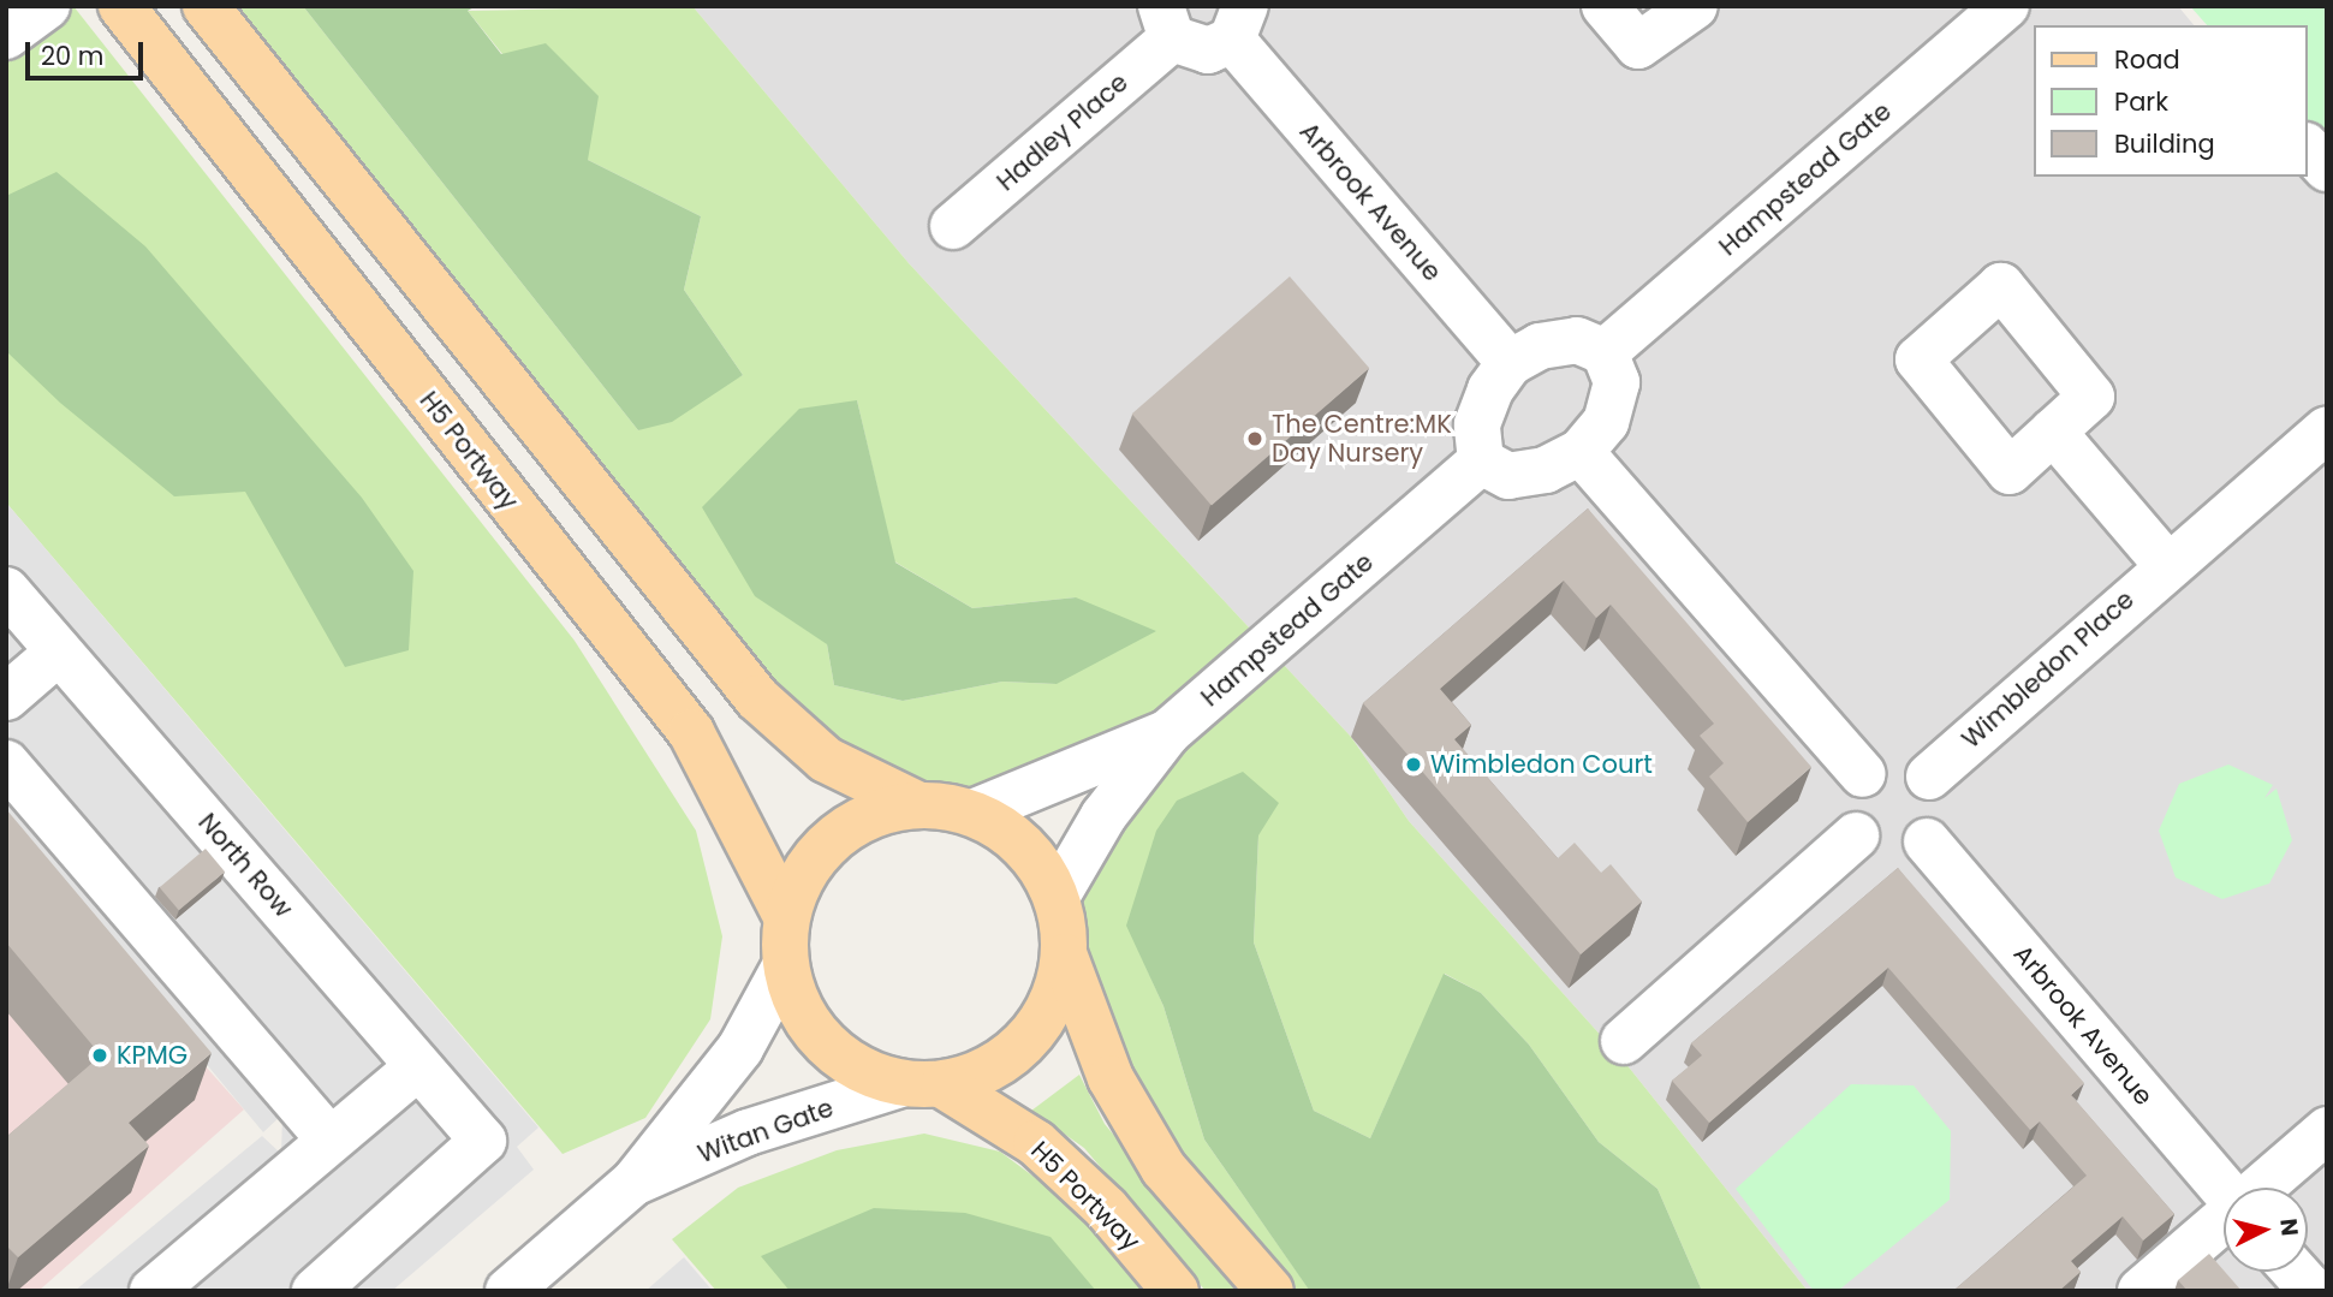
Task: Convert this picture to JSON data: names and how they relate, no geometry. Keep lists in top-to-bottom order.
{
  "streets": {
    "main road": ["H5 Portway"],
    "street": [
      "Hadley Place",
      "Hampstead Gate",
      "Arbrook Avenue",
      "Wimbledon Place",
      "North Row",
      "Witan Gate"
    ]
  },
  "crossings": [
    ["Hampstead Gate", "Arbrook Avenue"],
    ["Hampstead Gate", "H5 Portway"],
    ["Hampstead Gate", "Witan Gate"],
    ["Arbrook Avenue", "Wimbledon Place"],
    ["H5 Portway", "Witan Gate"]
  ],
  "places": ["The Centre:MK Day Nursery", "Wimbledon Court", "KPMG"],
  "legend": ["Road", "Park", "Building"],
  "scale_bar": "20 m",
  "north": "right"
}
